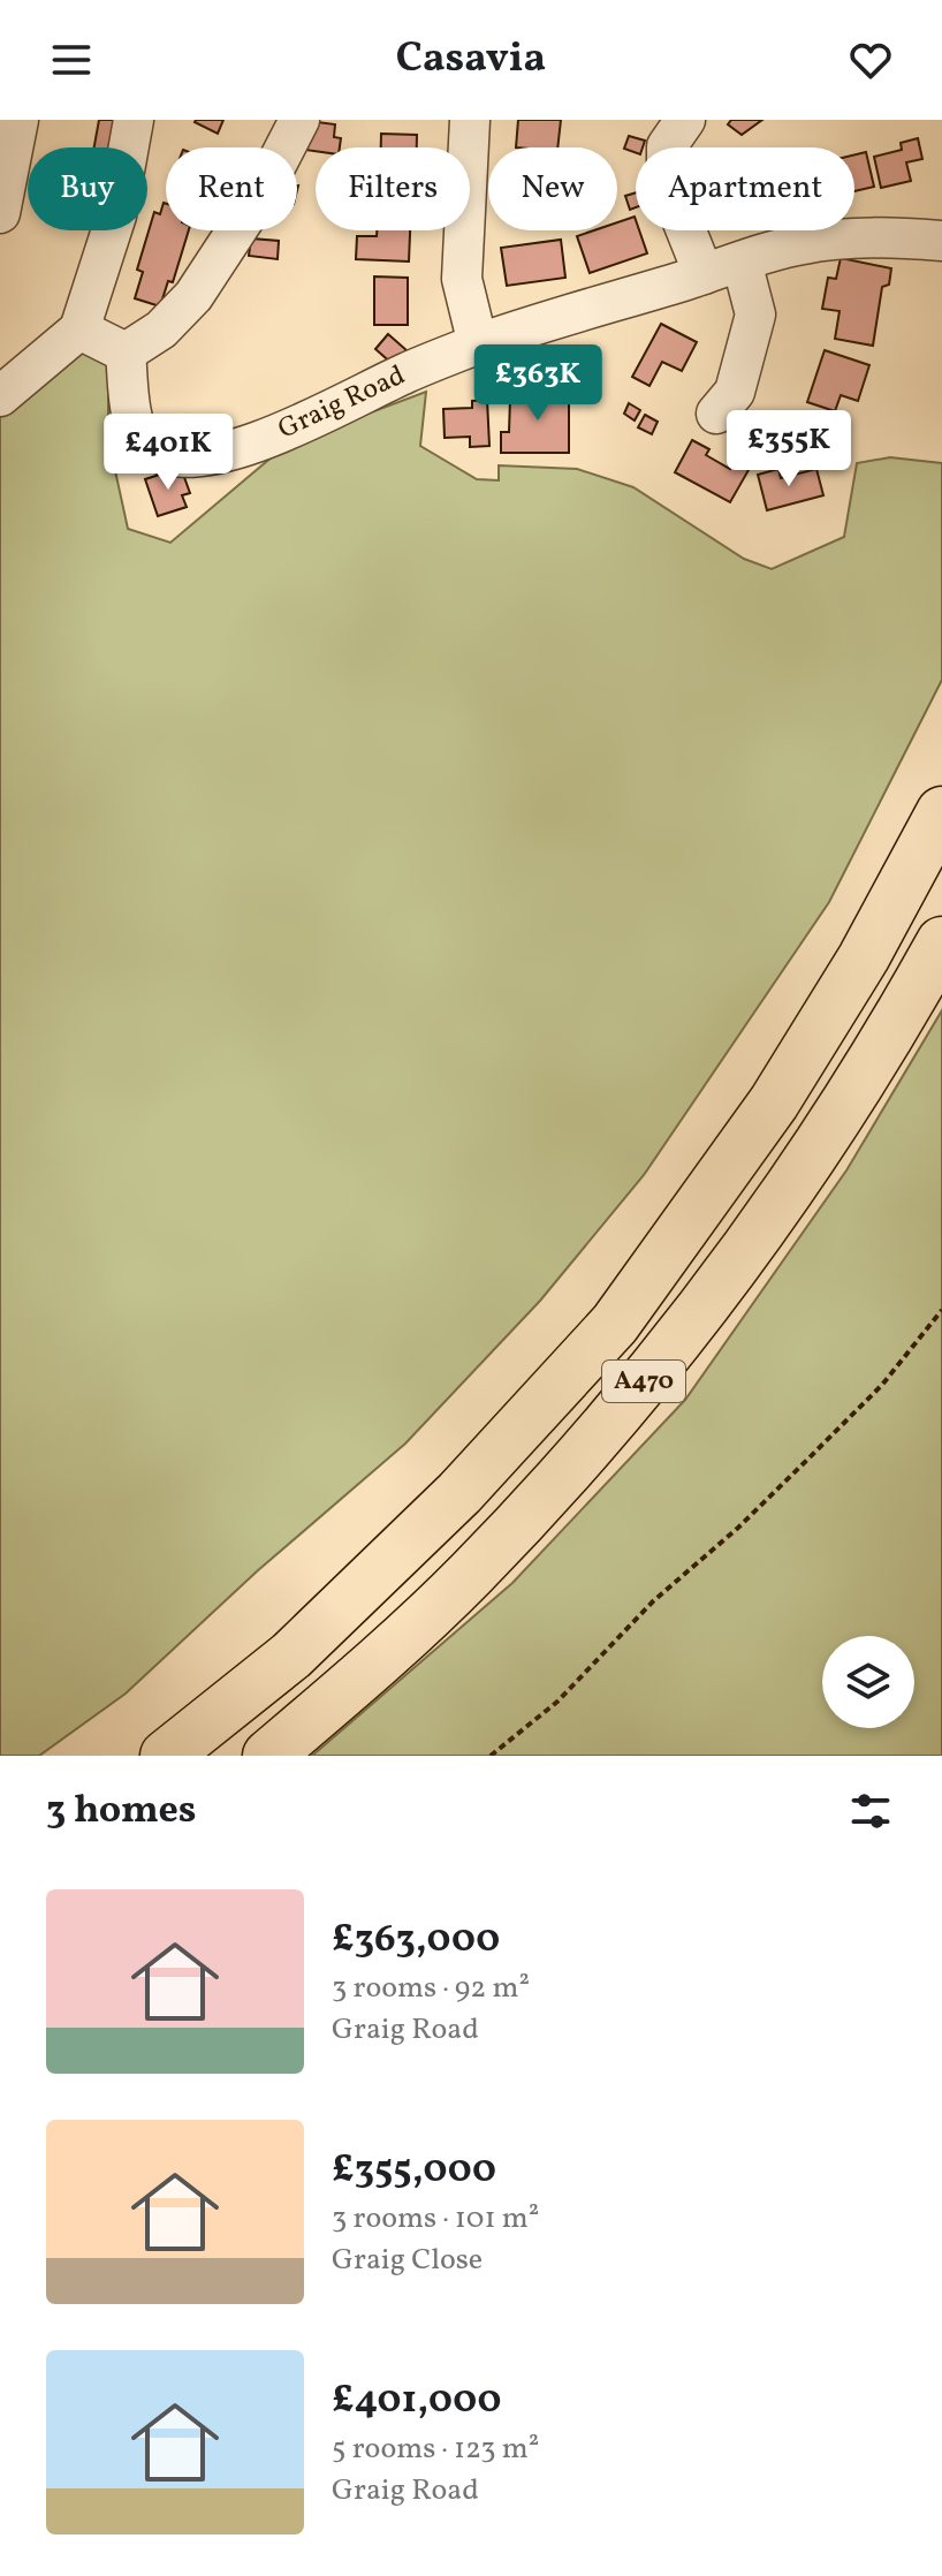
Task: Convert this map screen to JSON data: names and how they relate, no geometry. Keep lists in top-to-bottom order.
{
  "streets": {
    "highway": ["A470"],
    "street": ["Graig Road"]
  },
  "page": {
    "header": "Casavia",
    "chip": [
      "Buy",
      "Rent",
      "Filters",
      "New",
      "Apartment"
    ],
    "price": ["£363K", "£355K", "£401K"],
    "heading": "3 homes",
    "list": [
      {
        "name": "£363,000",
        "note": "3 rooms · 92 m² · Graig Road"
      },
      {
        "name": "£355,000",
        "note": "3 rooms · 101 m² · Graig Close"
      },
      {
        "name": "£401,000",
        "note": "5 rooms · 123 m² · Graig Road"
      }
    ]
  }
}
